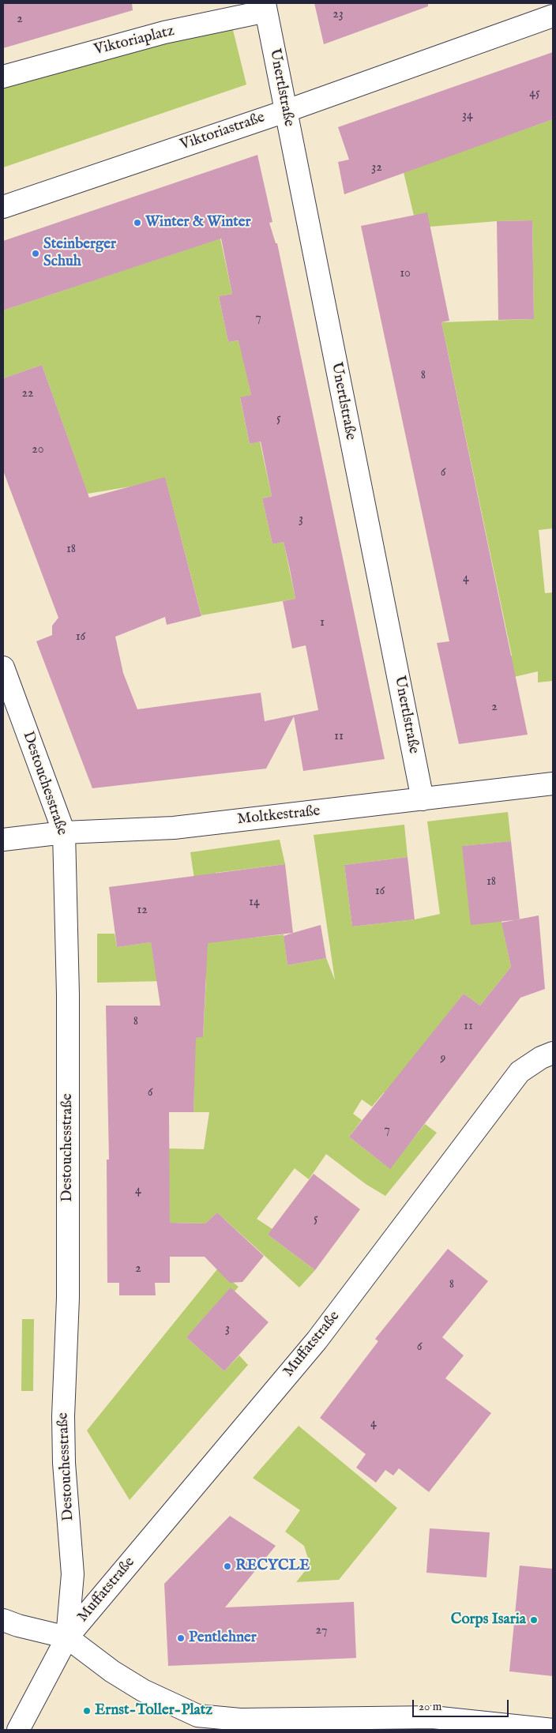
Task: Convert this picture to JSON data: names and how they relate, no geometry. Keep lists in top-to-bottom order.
{
  "streets": {
    "street": [
      "Viktoriaplatz",
      "Unertlstraße",
      "Viktoriastraße",
      "Destouchesstraße",
      "Moltkestraße",
      "Muffatstraße"
    ]
  },
  "crossings": [
    ["Viktoriaplatz", "Unertlstraße"],
    ["Unertlstraße", "Viktoriastraße"],
    ["Unertlstraße", "Moltkestraße"],
    ["Destouchesstraße", "Moltkestraße"],
    ["Destouchesstraße", "Muffatstraße"]
  ],
  "places": [
    "Winter & Winter",
    "Steinberger Schuh",
    "RECYCLE",
    "Corps Isaria",
    "Pentlehner",
    "Ernst-Toller-Platz"
  ],
  "house_numbers": [
    "23",
    "2",
    "45",
    "34",
    "32",
    "10",
    "7",
    "8",
    "22",
    "5",
    "20",
    "6",
    "3",
    "18",
    "4",
    "1",
    "16",
    "2",
    "11",
    "18",
    "16",
    "14",
    "12",
    "8",
    "11",
    "9",
    "6",
    "7",
    "4",
    "5",
    "2",
    "8",
    "3",
    "6",
    "4",
    "27"
  ],
  "scale_bar": "20 m"
}
